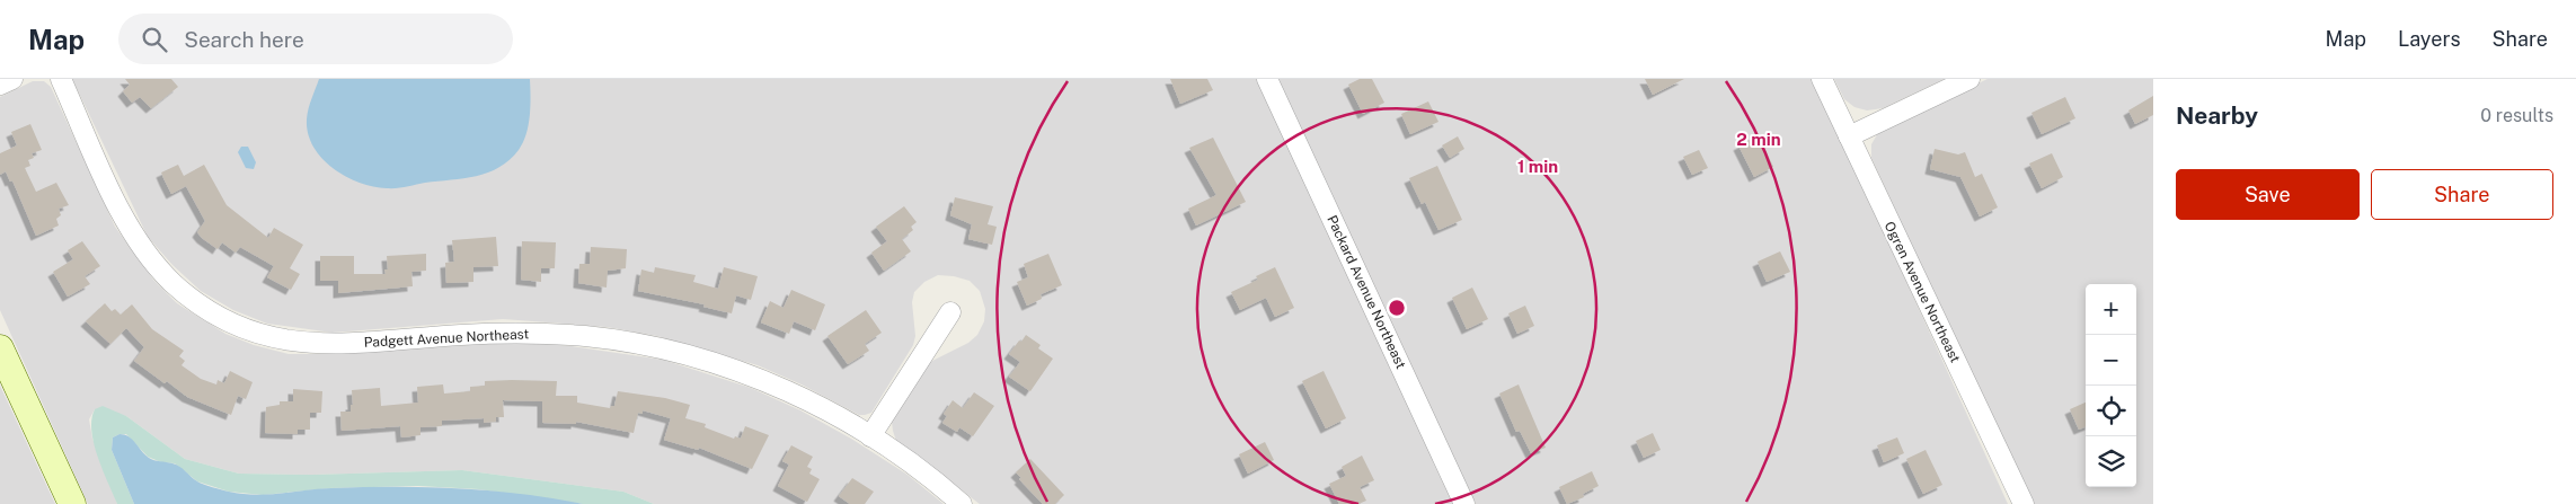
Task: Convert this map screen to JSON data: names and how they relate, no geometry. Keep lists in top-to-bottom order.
{
  "streets": {
    "street": ["Packard Avenue Northeast", "Ogren Avenue Northeast", "Padgett Avenue Northeast"]
  },
  "page": {
    "header": "Map",
    "search": "Search here",
    "nav": ["Map", "Layers", "Share"],
    "heading": ["Nearby", "0 results"],
    "buttons": ["Save", "Share"],
    "map_buttons": ["+", "−"]
  },
  "rings": ["2 min", "1 min"]
}
